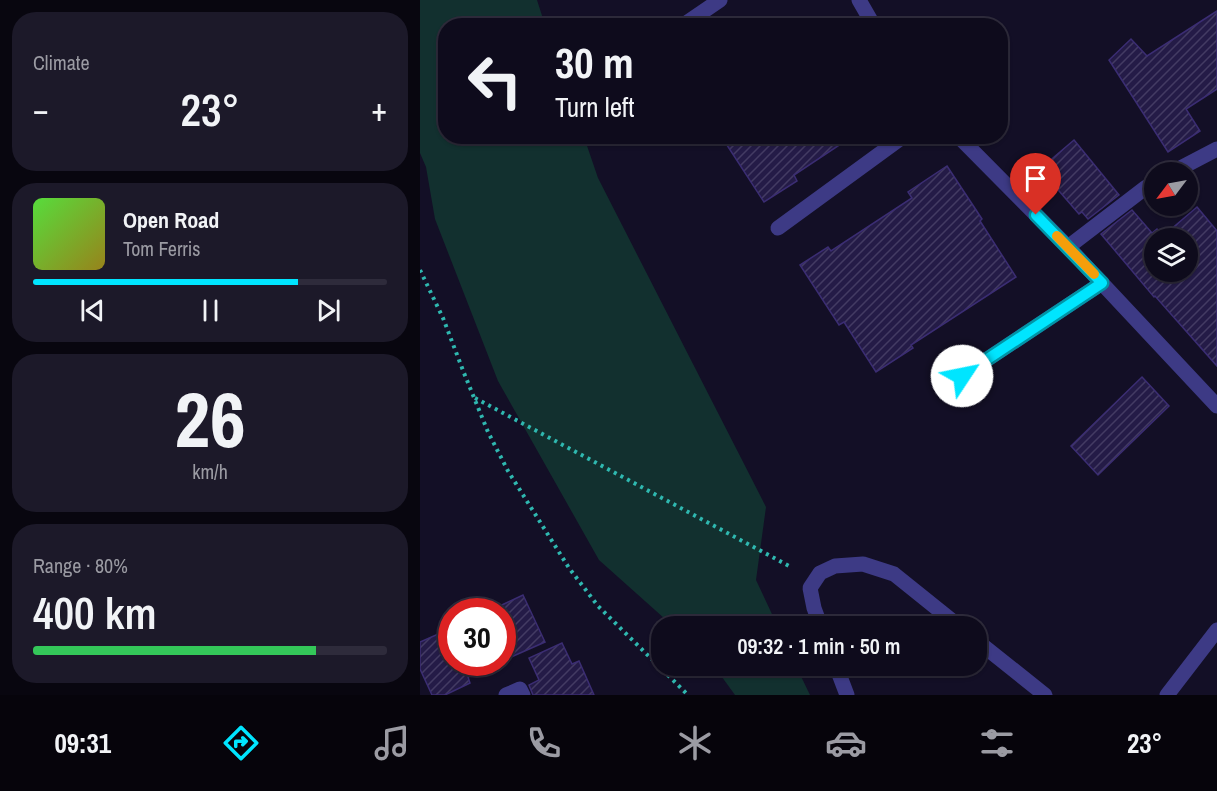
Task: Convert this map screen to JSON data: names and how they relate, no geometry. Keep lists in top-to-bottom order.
{
  "north": "bottom left",
  "page": {
    "tile": [
      "Climate",
      ["26", "km/h"],
      ["Range · 80%", "400 km"]
    ],
    "turn": ["30 m", "Turn left"],
    "heat": ["−", "23°", "+"],
    "song": ["Open Road", "Tom Ferris"],
    "limit": "30",
    "trip": "09:32 · 1 min · 50 m",
    "tabs": ["09:31", "23°"]
  }
}
